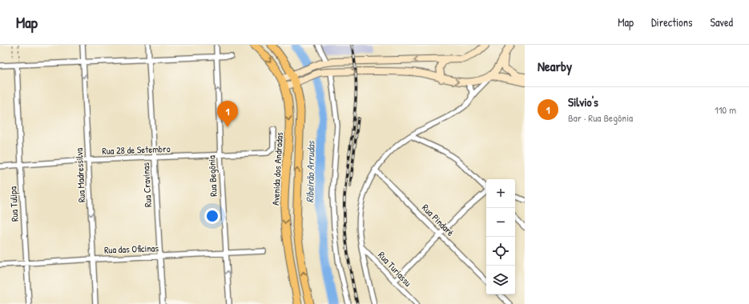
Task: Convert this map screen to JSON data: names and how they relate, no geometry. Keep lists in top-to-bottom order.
{
  "streets": {
    "main road": ["Avenida dos Andradas"],
    "street": [
      "Rua 28 de Setembro",
      "Rua Madressilva",
      "Rua Begônia",
      "Rua Cravinas",
      "Rua Tulipa",
      "Rua Pindaré",
      "Rua das Oficinas",
      "Rua Turiassu"
    ]
  },
  "crossings": [
    ["Rua 28 de Setembro", "Rua Madressilva"],
    ["Rua 28 de Setembro", "Rua Begônia"],
    ["Rua 28 de Setembro", "Rua Cravinas"],
    ["Rua 28 de Setembro", "Rua Tulipa"],
    ["Rua Madressilva", "Rua das Oficinas"],
    ["Rua Begônia", "Rua das Oficinas"],
    ["Rua Cravinas", "Rua das Oficinas"],
    ["Rua Tulipa", "Rua das Oficinas"]
  ],
  "one_way": ["Rua Madressilva", "Rua Begônia"],
  "water": ["Ribeirão Arrudas"],
  "page": {
    "header": "Map",
    "nav": ["Map", "Directions", "Saved"],
    "heading": "Nearby",
    "list": [
      {
        "mark": "1",
        "name": "Silvio's",
        "note": "Bar · Rua Begônia",
        "value": "110 m"
      }
    ],
    "pins": "1",
    "map_buttons": ["+", "−"]
  }
}
